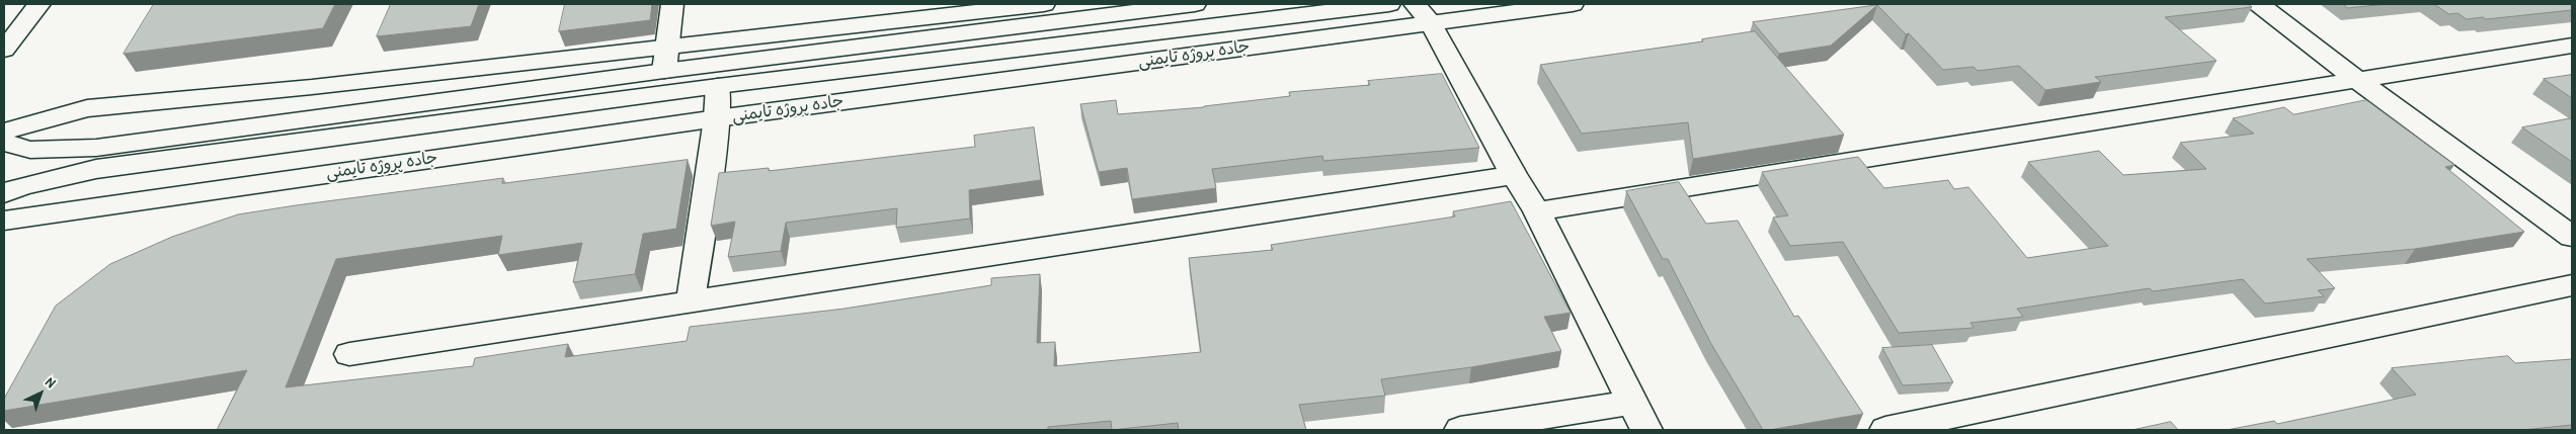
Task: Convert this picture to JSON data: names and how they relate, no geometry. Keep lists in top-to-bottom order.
{
  "streets": {
    "street": ["جاده پروژه تایمنی"]
  },
  "north": "top right"
}
